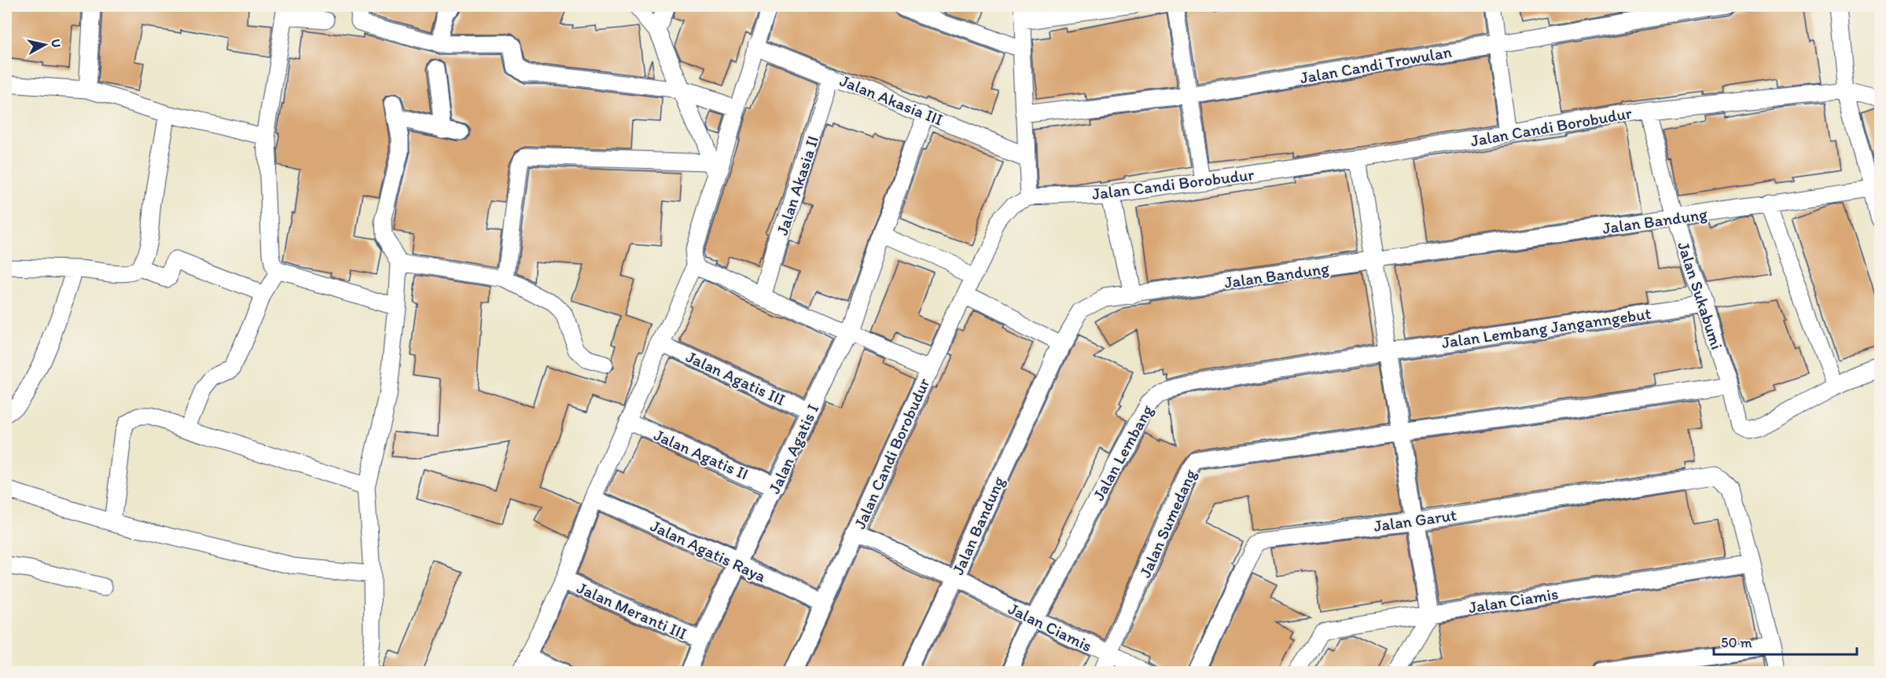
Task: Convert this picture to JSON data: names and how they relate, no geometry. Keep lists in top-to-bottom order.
{
  "streets": {
    "street": [
      "Jalan Candi Trowulan",
      "Jalan Akasia III",
      "Jalan Candi Borobudur",
      "Jalan Akasia II",
      "Jalan Bandung",
      "Jalan Sukabumi",
      "Jalan Lembang Janganngebut",
      "Jalan Agatis III",
      "Jalan Agatis I",
      "Jalan Lembang",
      "Jalan Agatis II",
      "Jalan Garut",
      "Jalan Sumedang",
      "Jalan Agatis Raya",
      "Jalan Ciamis",
      "Jalan Meranti III"
    ]
  },
  "crossings": [
    ["Jalan Akasia III", "Jalan Akasia II"],
    ["Jalan Akasia III", "Jalan Agatis I"],
    ["Jalan Candi Borobudur", "Jalan Sukabumi"],
    ["Jalan Candi Borobudur", "Jalan Agatis Raya"],
    ["Jalan Candi Borobudur", "Jalan Ciamis"],
    ["Jalan Bandung", "Jalan Sukabumi"],
    ["Jalan Bandung", "Jalan Ciamis"],
    ["Jalan Sukabumi", "Jalan Lembang Janganngebut"],
    ["Jalan Lembang Janganngebut", "Jalan Lembang"],
    ["Jalan Agatis III", "Jalan Agatis I"],
    ["Jalan Agatis I", "Jalan Agatis II"],
    ["Jalan Agatis I", "Jalan Agatis Raya"],
    ["Jalan Agatis I", "Jalan Meranti III"],
    ["Jalan Lembang", "Jalan Ciamis"],
    ["Jalan Garut", "Jalan Ciamis"],
    ["Jalan Sumedang", "Jalan Ciamis"]
  ],
  "scale_bar": "50 m",
  "north": "right"
}
